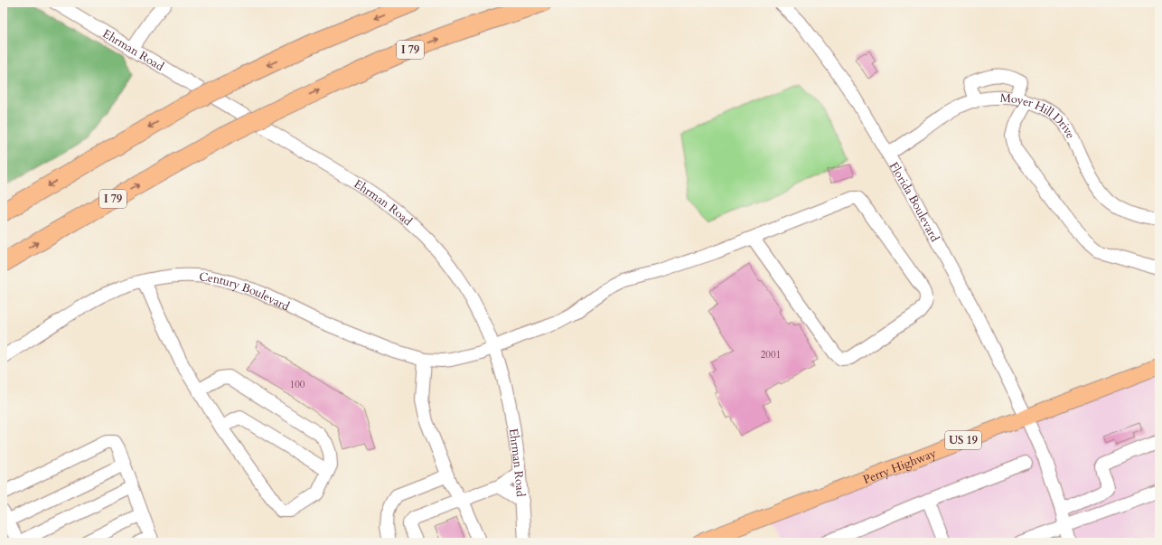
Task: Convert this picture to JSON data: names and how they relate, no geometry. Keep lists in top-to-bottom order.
{
  "streets": {
    "highway": ["I 79"],
    "main road": ["US 19", "Perry Highway"],
    "street": [
      "Ehrman Road",
      "Moyer Hill Drive",
      "Florida Boulevard",
      "Century Boulevard"
    ]
  },
  "crossings": [
    ["Ehrman Road", "Century Boulevard"],
    ["Moyer Hill Drive", "Florida Boulevard"],
    ["Florida Boulevard", "Perry Highway"]
  ],
  "house_numbers": ["2001", "100"]
}
